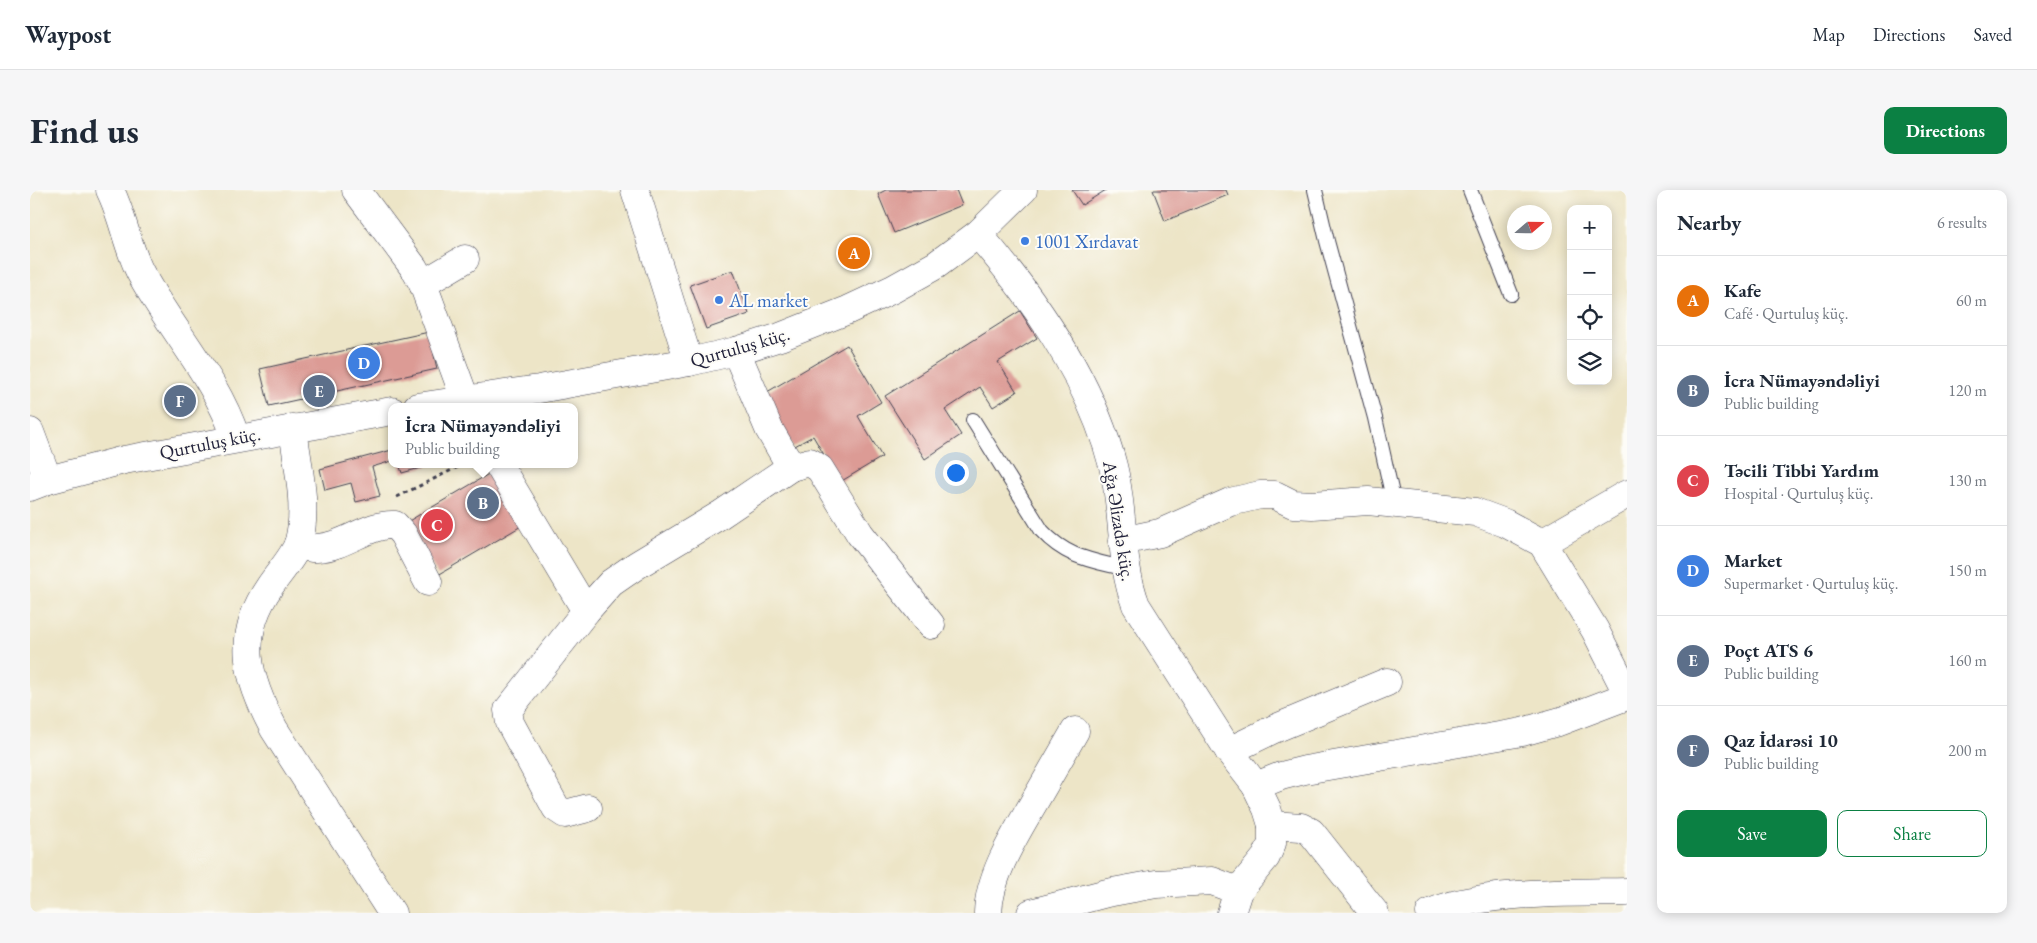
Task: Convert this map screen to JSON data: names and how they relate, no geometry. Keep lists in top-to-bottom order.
{
  "streets": {
    "street": ["Qurtuluş küç.", "Ağa Əlizadə küç."]
  },
  "crossings": [
    ["Qurtuluş küç.", "Ağa Əlizadə küç."]
  ],
  "places": ["1001 Xırdavat", "AL market"],
  "north": "right",
  "page": {
    "header": "Waypost",
    "nav": ["Map", "Directions", "Saved"],
    "buttons": [
      "Directions",
      ["Save", "Share"]
    ],
    "title": "Find us",
    "heading": ["Nearby", "6 results"],
    "map_buttons": ["+", "−"],
    "pins": [
      "A",
      "D",
      "E",
      "F",
      "B",
      "C"
    ],
    "list": [
      {
        "mark": "A",
        "name": "Kafe",
        "note": "Café · Qurtuluş küç.",
        "value": "60 m"
      },
      {
        "mark": "B",
        "name": "İcra Nümayəndəliyi",
        "note": "Public building",
        "value": "120 m"
      },
      {
        "mark": "C",
        "name": "Təcili Tibbi Yardım",
        "note": "Hospital · Qurtuluş küç.",
        "value": "130 m"
      },
      {
        "mark": "D",
        "name": "Market",
        "note": "Supermarket · Qurtuluş küç.",
        "value": "150 m"
      },
      {
        "mark": "E",
        "name": "Poçt ATS 6",
        "note": "Public building",
        "value": "160 m"
      },
      {
        "mark": "F",
        "name": "Qaz İdarəsi 10",
        "note": "Public building",
        "value": "200 m"
      }
    ],
    "popup": ["İcra Nümayəndəliyi", "Public building"]
  }
}
